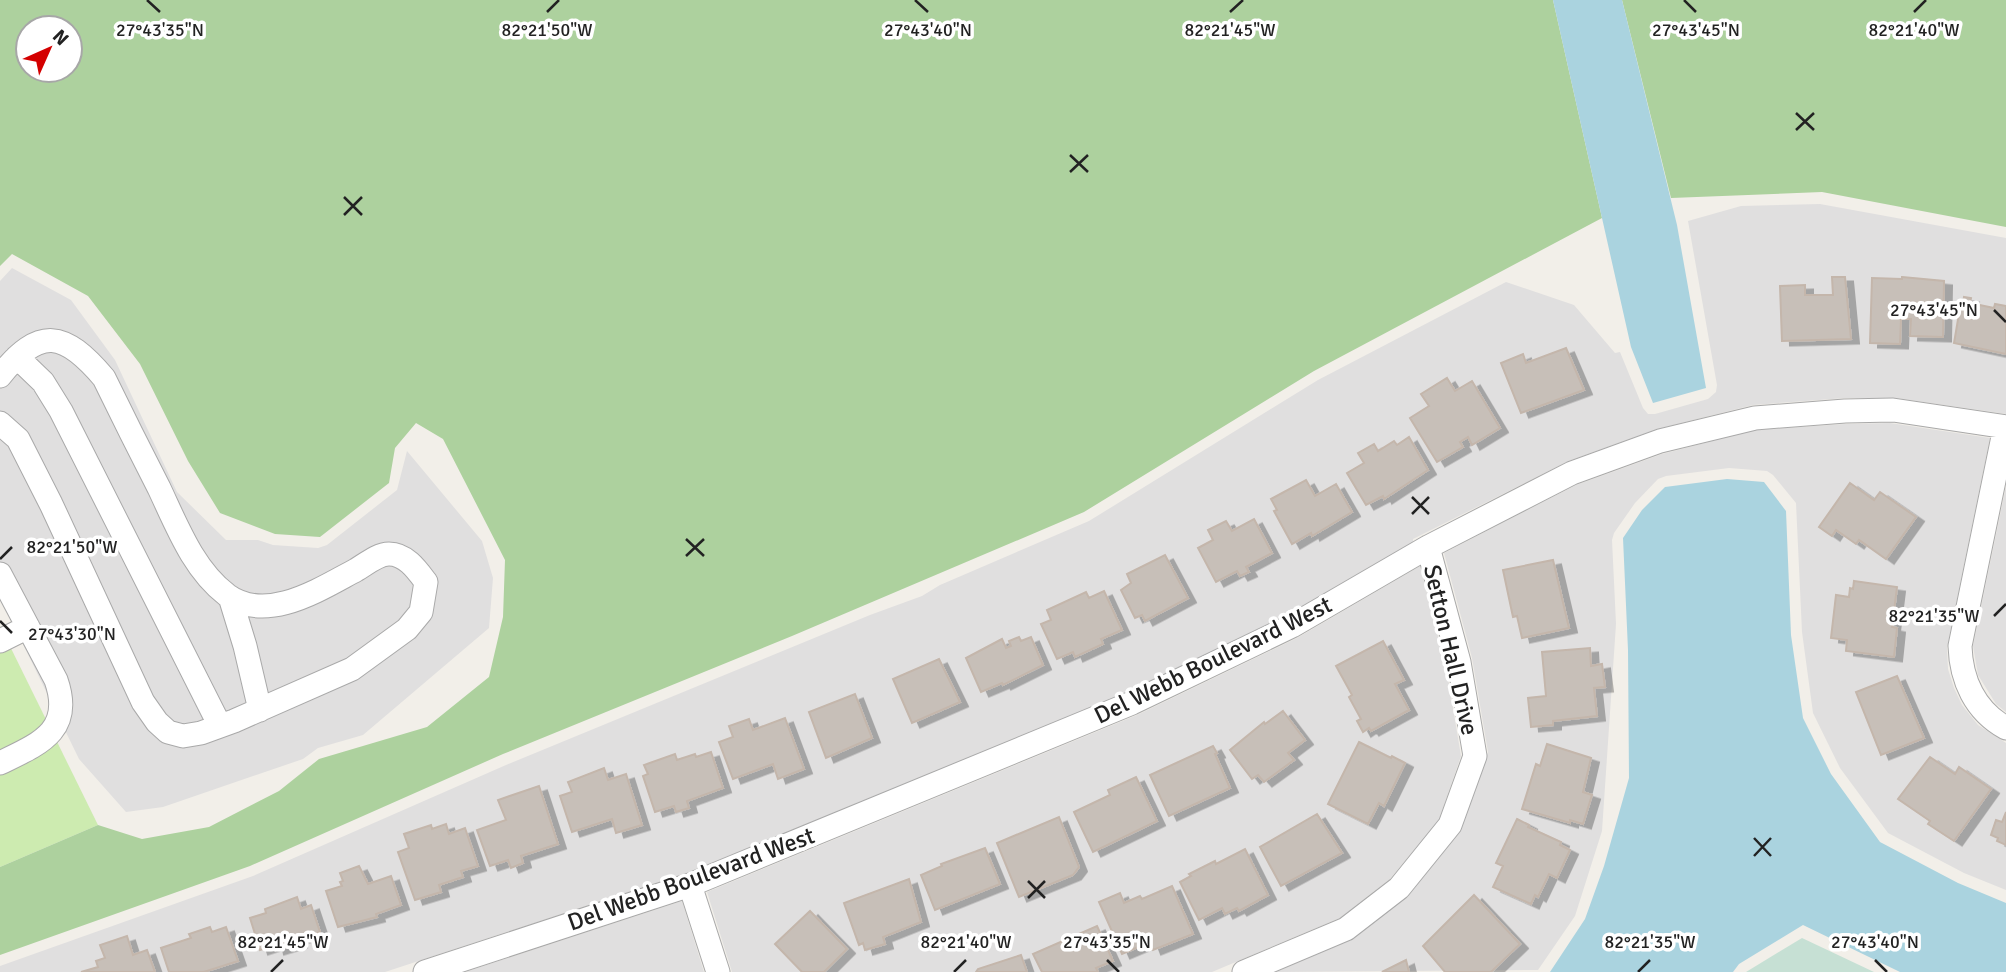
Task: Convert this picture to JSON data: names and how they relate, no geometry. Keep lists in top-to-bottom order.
{
  "streets": {
    "street": ["Setton Hall Drive", "Del Webb Boulevard West"]
  },
  "crossings": [
    ["Setton Hall Drive", "Del Webb Boulevard West"]
  ],
  "north": "top right",
  "coordinates": [
    "27°43'35\"N",
    "82°21'50\"W",
    "27°43'40\"N",
    "82°21'45\"W",
    "27°43'45\"N",
    "82°21'40\"W",
    "82°21'35\"W",
    "27°43'30\"N"
  ]
}
